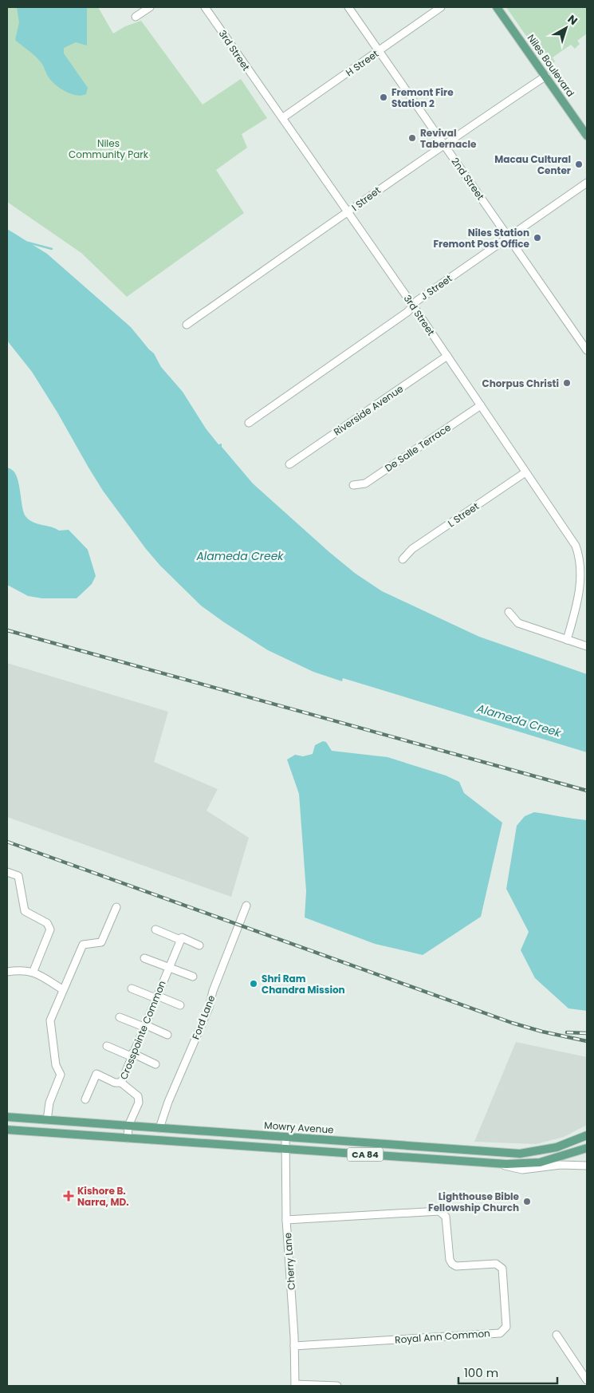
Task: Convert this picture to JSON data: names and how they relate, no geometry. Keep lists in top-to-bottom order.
{
  "streets": {
    "main road": ["Niles Boulevard", "Mowry Avenue", "CA 84"],
    "street": [
      "3rd Street",
      "H Street",
      "2nd Street",
      "I Street",
      "J Street",
      "Riverside Avenue",
      "De Salle Terrace",
      "L Street",
      "Ford Lane",
      "Crosspointe Common",
      "Cherry Lane",
      "Royal Ann Common"
    ]
  },
  "crossings": [
    ["3rd Street", "H Street"],
    ["3rd Street", "I Street"],
    ["3rd Street", "J Street"],
    ["3rd Street", "Riverside Avenue"],
    ["3rd Street", "De Salle Terrace"],
    ["3rd Street", "L Street"],
    ["H Street", "2nd Street"],
    ["Niles Boulevard", "I Street"],
    ["2nd Street", "I Street"],
    ["2nd Street", "J Street"],
    ["Ford Lane", "Mowry Avenue"],
    ["Crosspointe Common", "Mowry Avenue"],
    ["Crosspointe Common", "CA 84"],
    ["Mowry Avenue", "Cherry Lane"],
    ["CA 84", "Cherry Lane"],
    ["Cherry Lane", "Royal Ann Common"]
  ],
  "water": ["Alameda Creek"],
  "parks": ["Niles Community Park"],
  "places": {
    "other": [
      "Fremont Fire Station 2",
      "Revival Tabernacle",
      "Macau Cultural Center",
      "Niles Station Fremont Post Office",
      "Chorpus Christi",
      "Shri Ram Chandra Mission",
      "Lighthouse Bible Fellowship Church"
    ],
    "health": ["Kishore B. Narra, MD."]
  },
  "scale_bar": "100 m",
  "north": "top right"
}
